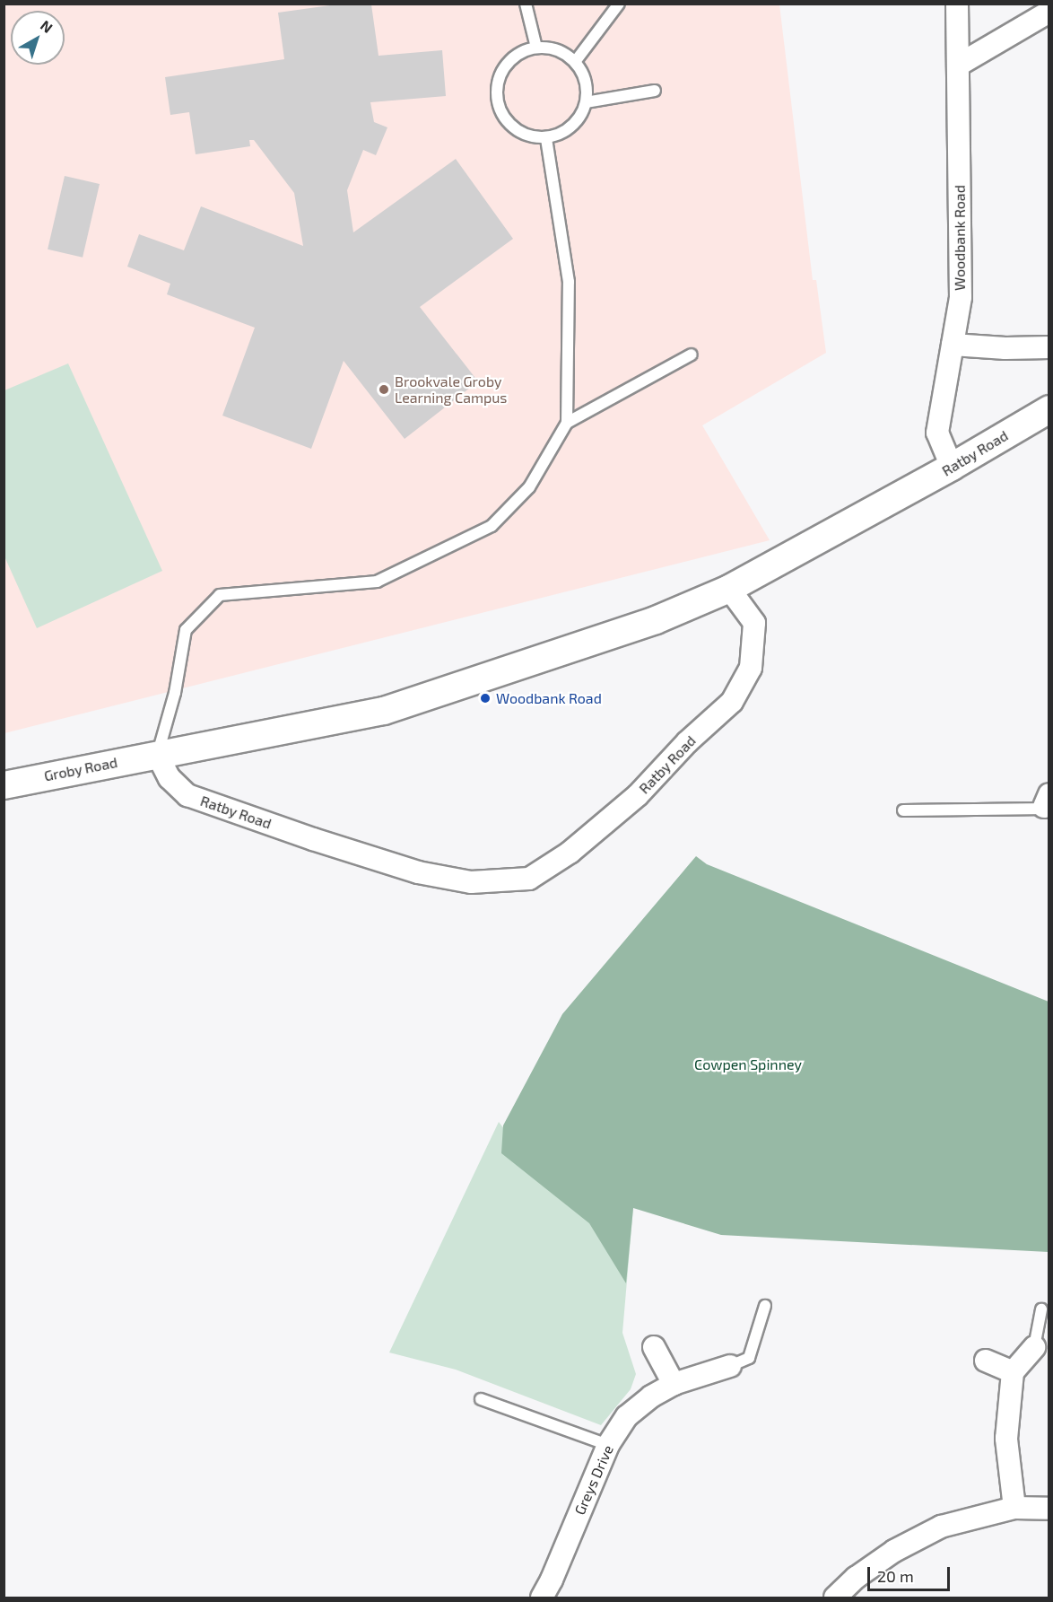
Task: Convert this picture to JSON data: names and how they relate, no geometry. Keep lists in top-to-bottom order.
{
  "streets": {
    "street": [
      "Woodbank Road",
      "Ratby Road",
      "Groby Road",
      "Greys Drive"
    ]
  },
  "crossings": [
    ["Woodbank Road", "Ratby Road"],
    ["Ratby Road", "Groby Road"]
  ],
  "parks": ["Cowpen Spinney"],
  "places": ["Brookvale Groby Learning Campus", "Woodbank Road"],
  "scale_bar": "20 m",
  "north": "top right"
}
